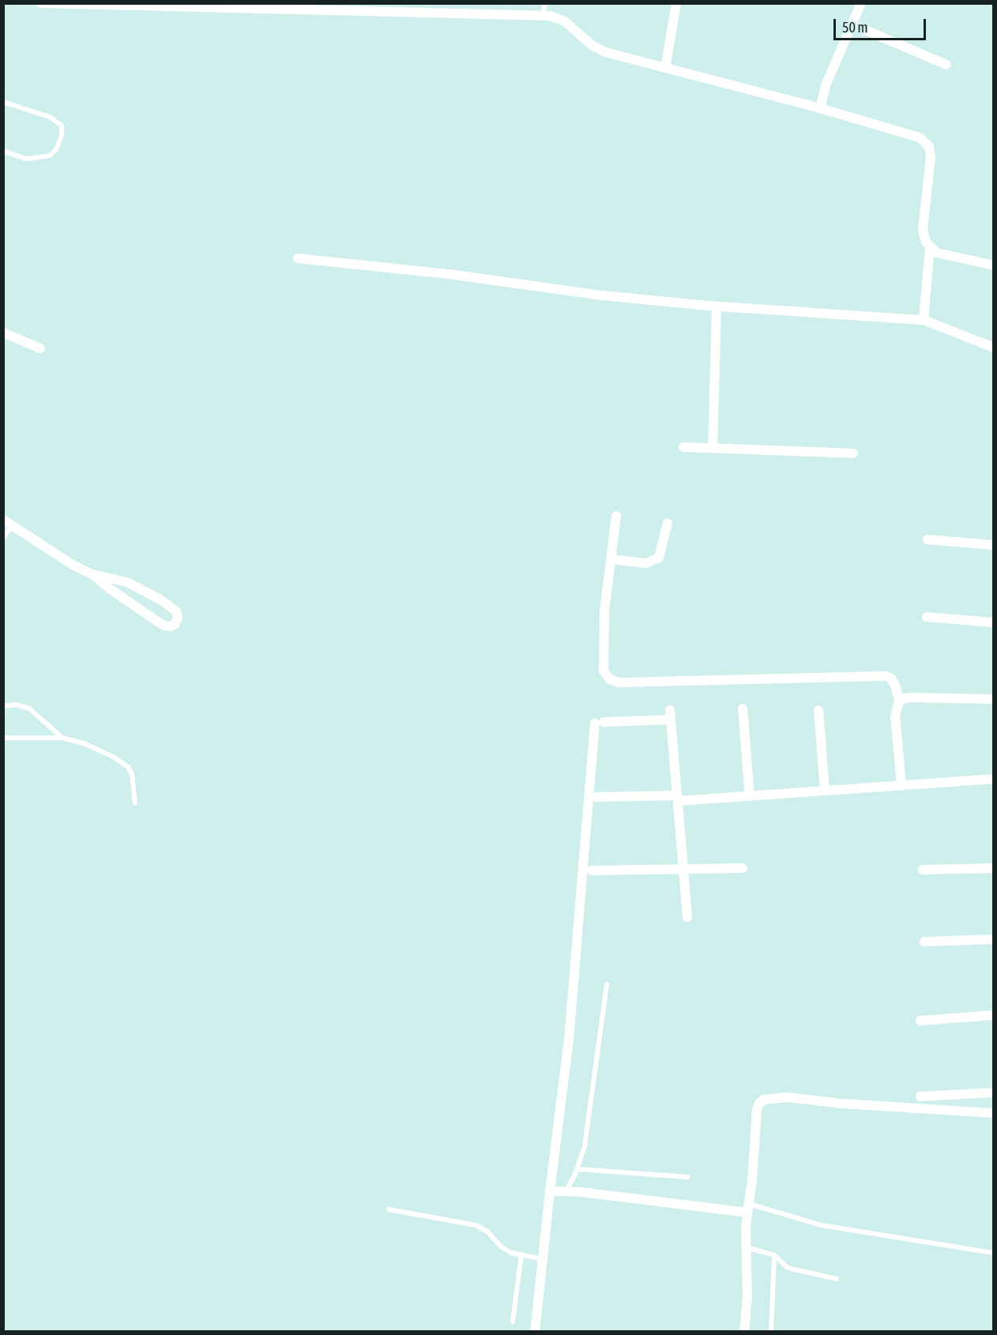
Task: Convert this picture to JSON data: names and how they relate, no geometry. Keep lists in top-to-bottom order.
{
  "scale_bar": "50 m"
}
